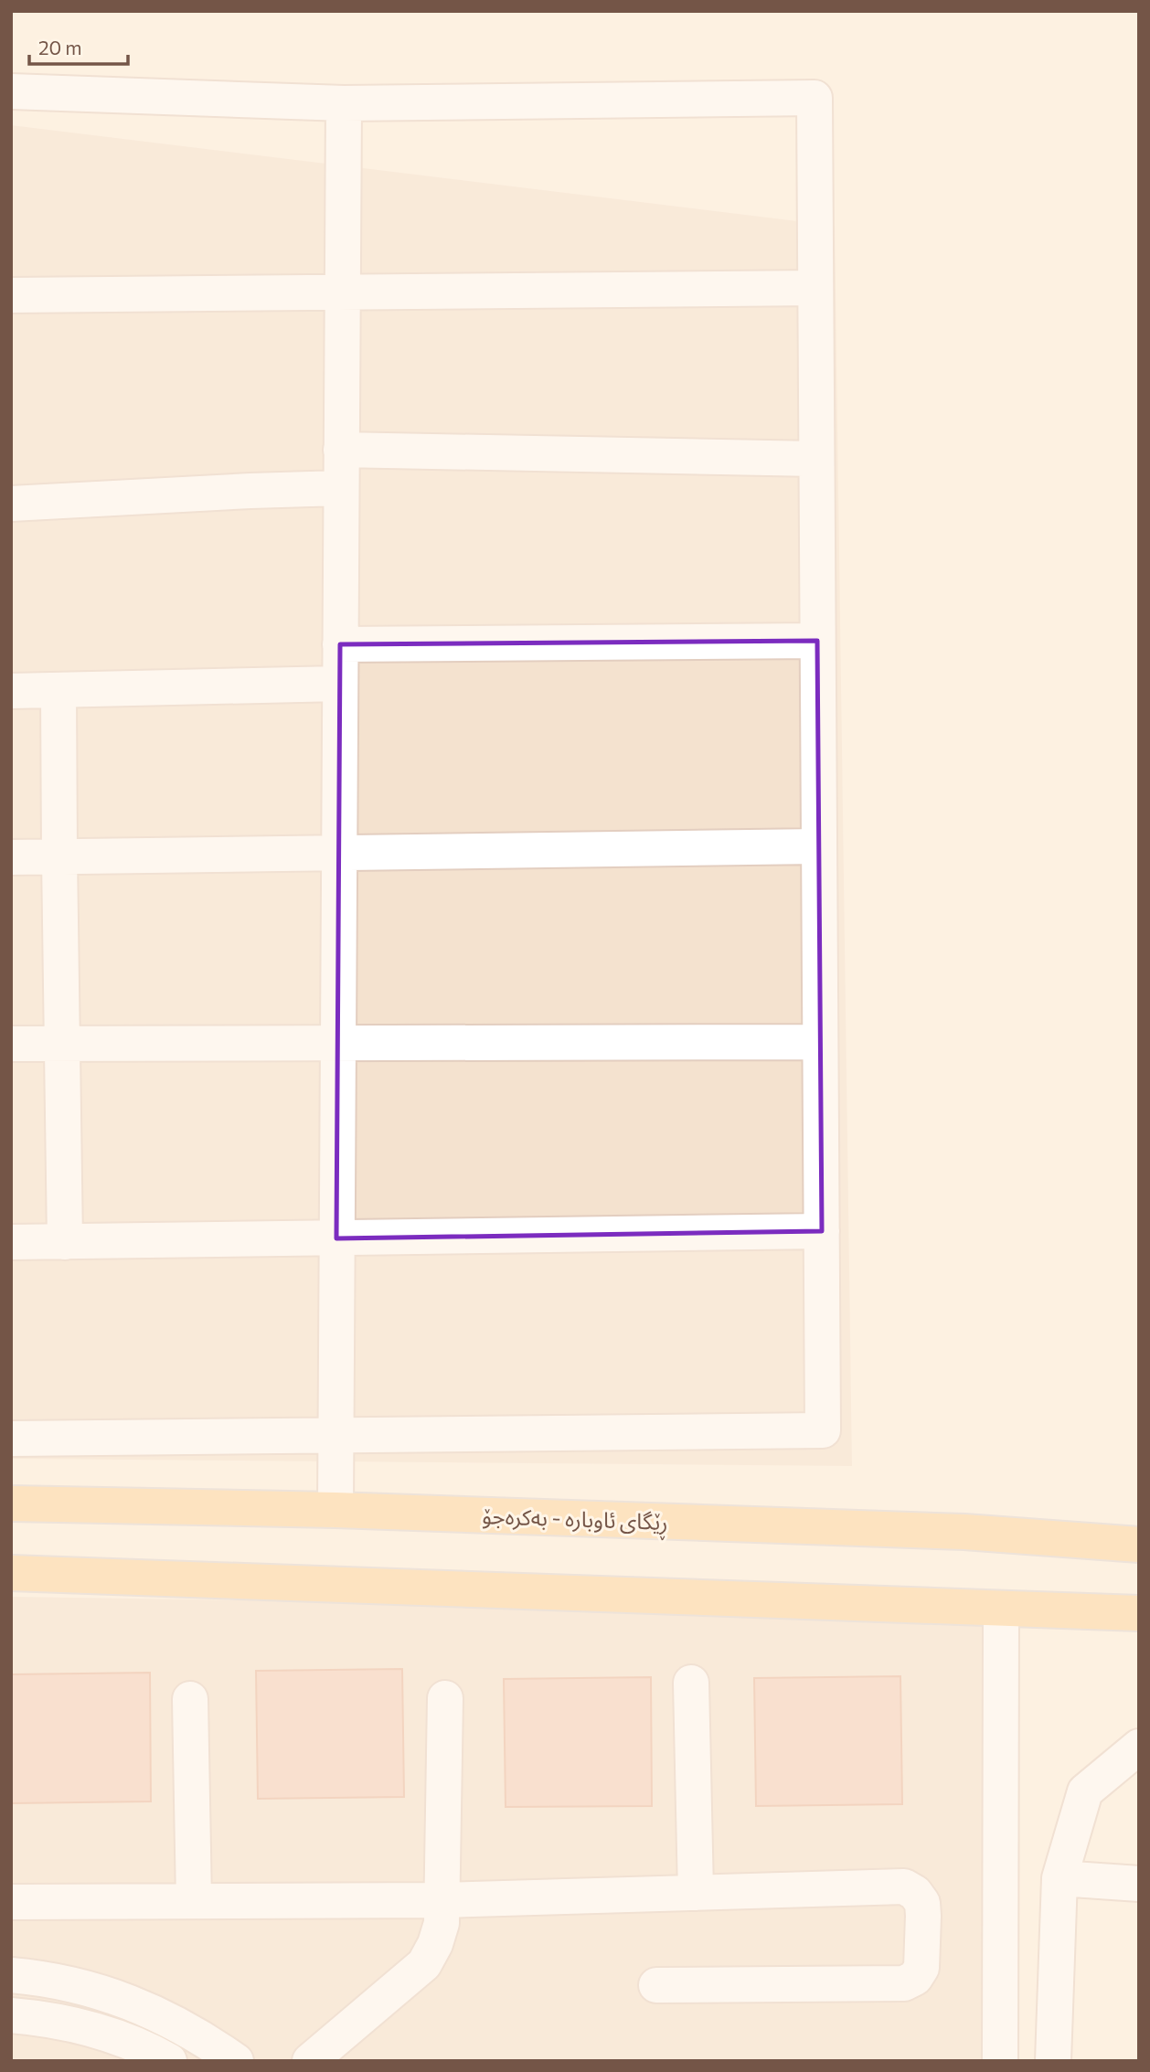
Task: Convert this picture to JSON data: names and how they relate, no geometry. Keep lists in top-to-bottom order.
{
  "streets": {
    "main road": ["ڕێگای ئاوبارە - بەکرەجۆ"]
  },
  "scale_bar": "20 m"
}
